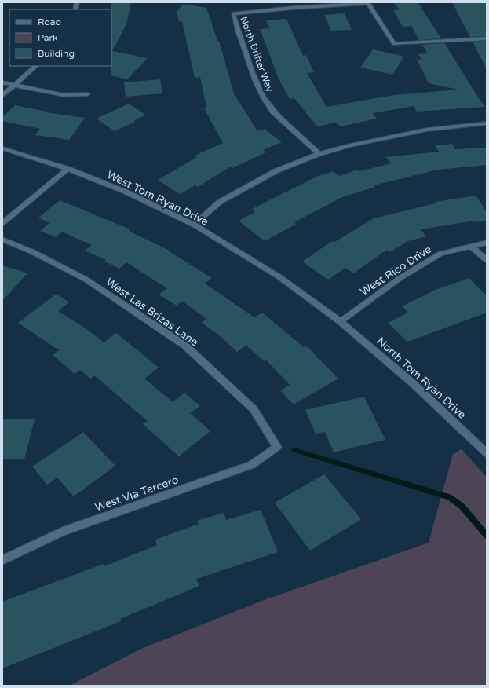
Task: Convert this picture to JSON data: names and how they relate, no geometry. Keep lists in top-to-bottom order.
{
  "streets": {
    "street": [
      "North Drifter Way",
      "West Tom Ryan Drive",
      "West Rico Drive",
      "West Las Brizas Lane",
      "North Tom Ryan Drive",
      "West Via Tercero"
    ]
  },
  "crossings": [
    ["West Tom Ryan Drive", "West Rico Drive"],
    ["West Tom Ryan Drive", "North Tom Ryan Drive"],
    ["West Rico Drive", "North Tom Ryan Drive"],
    ["West Las Brizas Lane", "West Via Tercero"]
  ],
  "legend": ["Road", "Park", "Building"]
}
